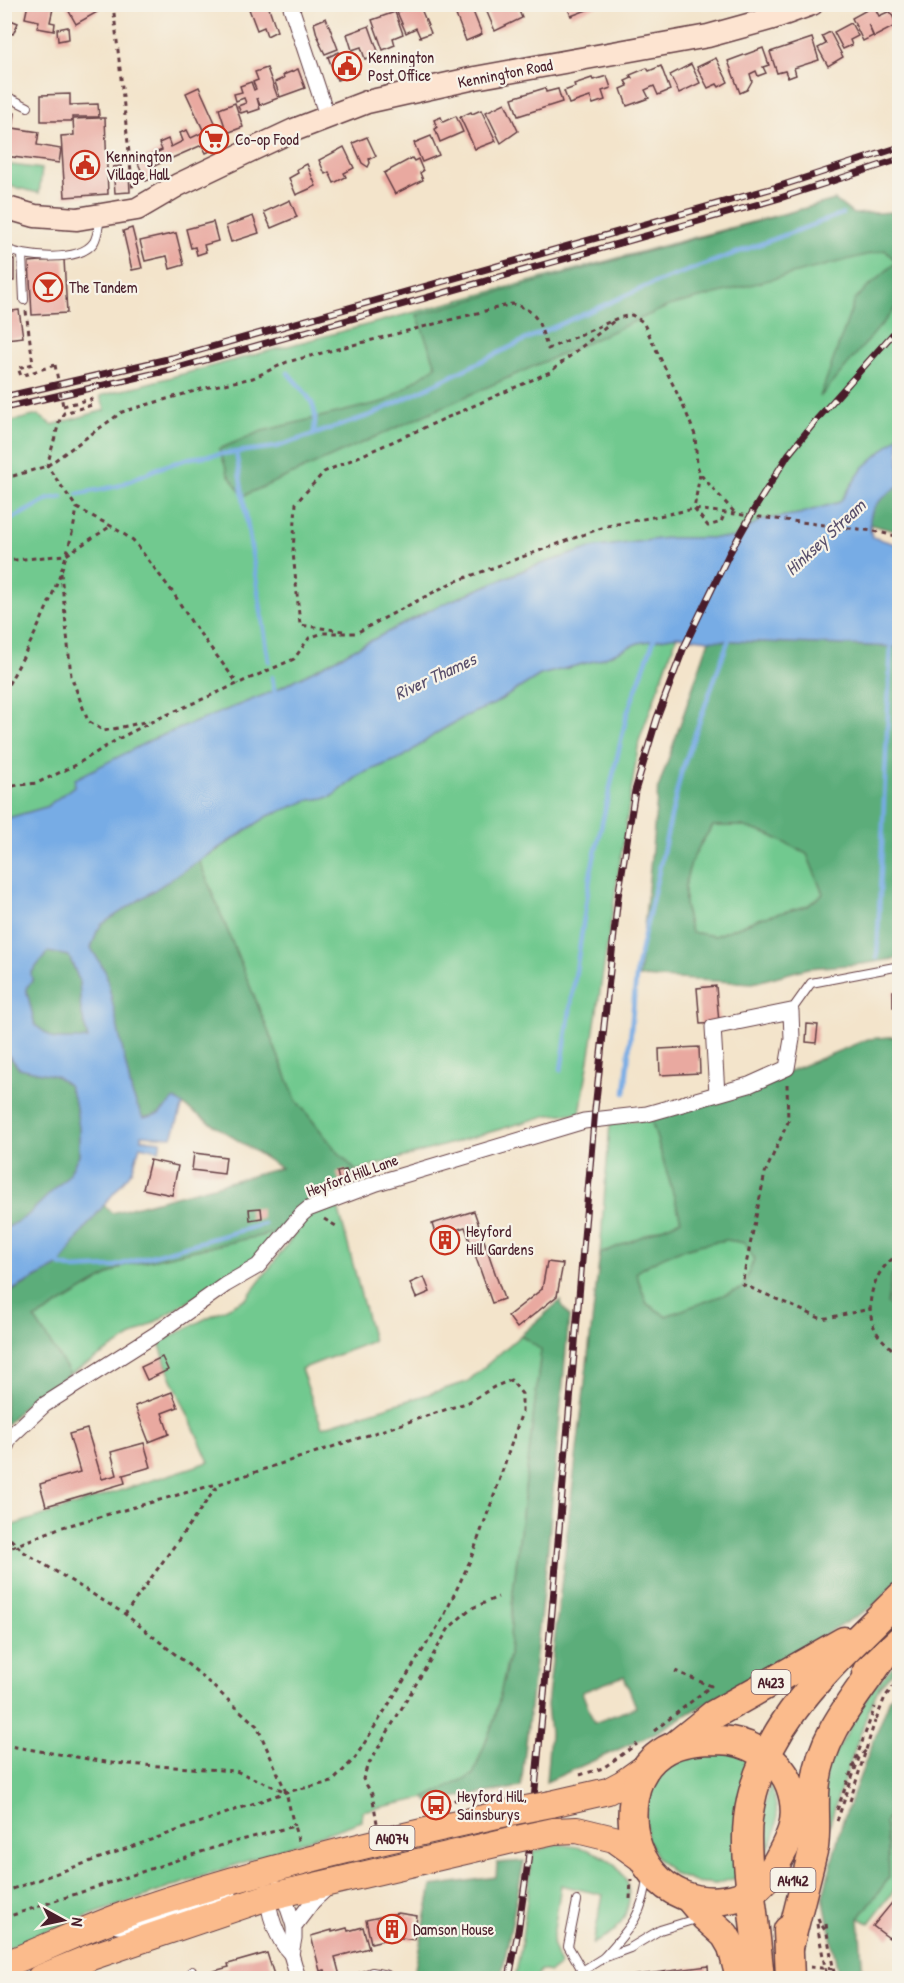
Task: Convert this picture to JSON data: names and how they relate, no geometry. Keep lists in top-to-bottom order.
{
  "streets": {
    "highway": ["A423", "A4142"],
    "main road": ["A4074"],
    "street": ["Kennington Road", "Heyford Hill Lane"]
  },
  "crossings": [
    ["A423", "A4142"]
  ],
  "water": ["Hinksey Stream", "River Thames"],
  "places": {
    "public building": ["Kennington Post Office", "Kennington Village Hall"],
    "supermarket": ["Co-op Food"],
    "bar": ["The Tandem"],
    "building": ["Heyford Hill Gardens", "Damson House"],
    "bus stop": ["Heyford Hill, Sainsburys"]
  },
  "north": "right"
}
